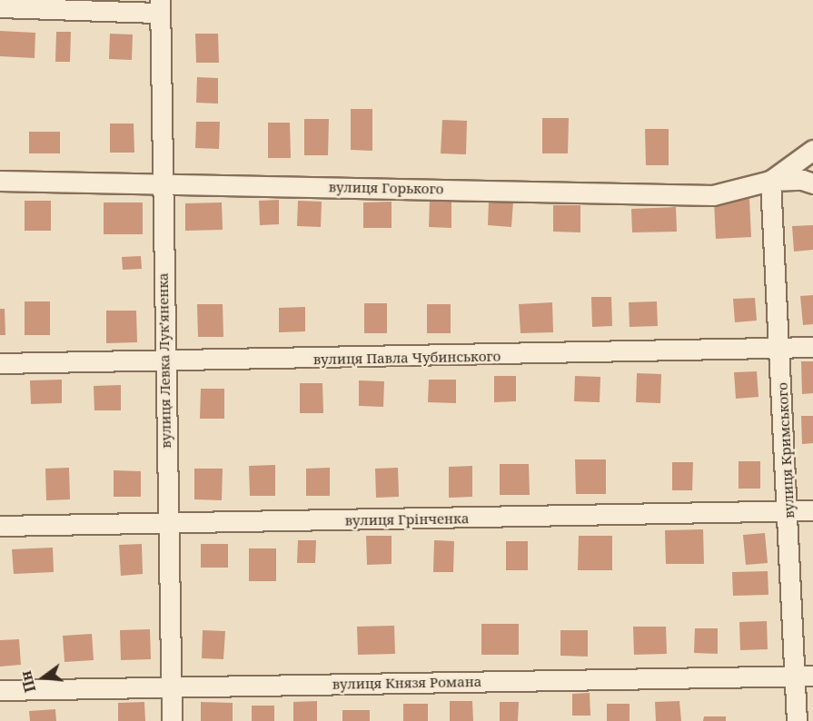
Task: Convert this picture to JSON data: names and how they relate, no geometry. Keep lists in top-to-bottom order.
{
  "streets": {
    "street": [
      "вулиця Горького",
      "вулиця Павла Чубинського",
      "вулиця Левка Лукʼяненка",
      "вулиця Кримського",
      "вулиця Грінченка",
      "вулиця Князя Романа"
    ]
  },
  "crossings": [
    ["вулиця Горького", "вулиця Левка Лукʼяненка"],
    ["вулиця Горького", "вулиця Кримського"],
    ["вулиця Павла Чубинського", "вулиця Левка Лукʼяненка"],
    ["вулиця Павла Чубинського", "вулиця Кримського"],
    ["вулиця Левка Лукʼяненка", "вулиця Грінченка"],
    ["вулиця Левка Лукʼяненка", "вулиця Князя Романа"],
    ["вулиця Кримського", "вулиця Грінченка"],
    ["вулиця Кримського", "вулиця Князя Романа"]
  ],
  "north": "left"
}
